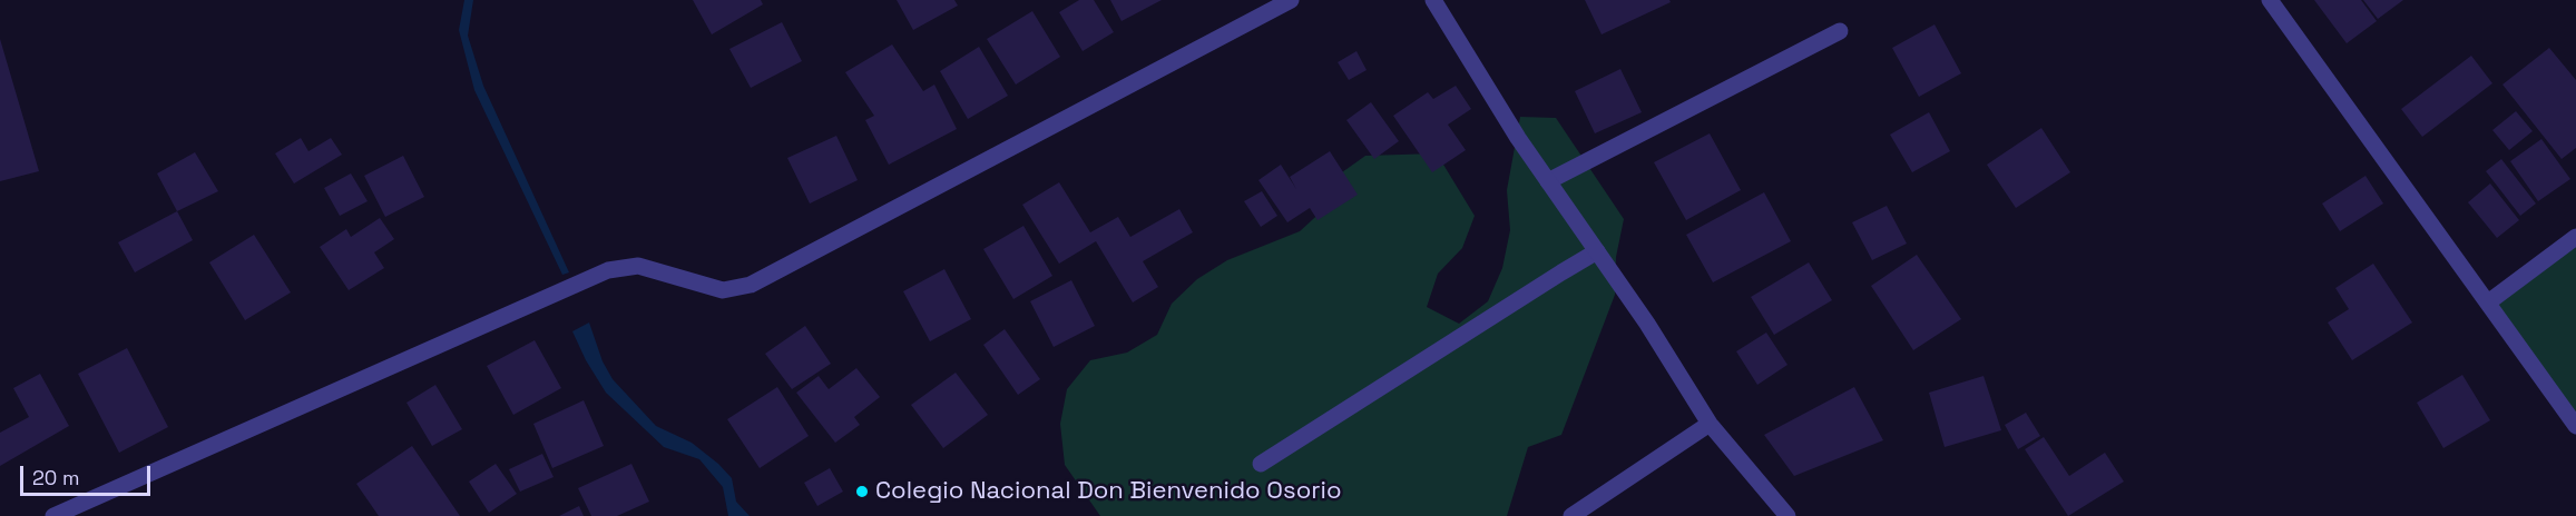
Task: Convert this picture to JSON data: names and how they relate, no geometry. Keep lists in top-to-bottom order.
{
  "places": ["Colegio Nacional Don Bienvenido Osorio"],
  "scale_bar": "20 m"
}
